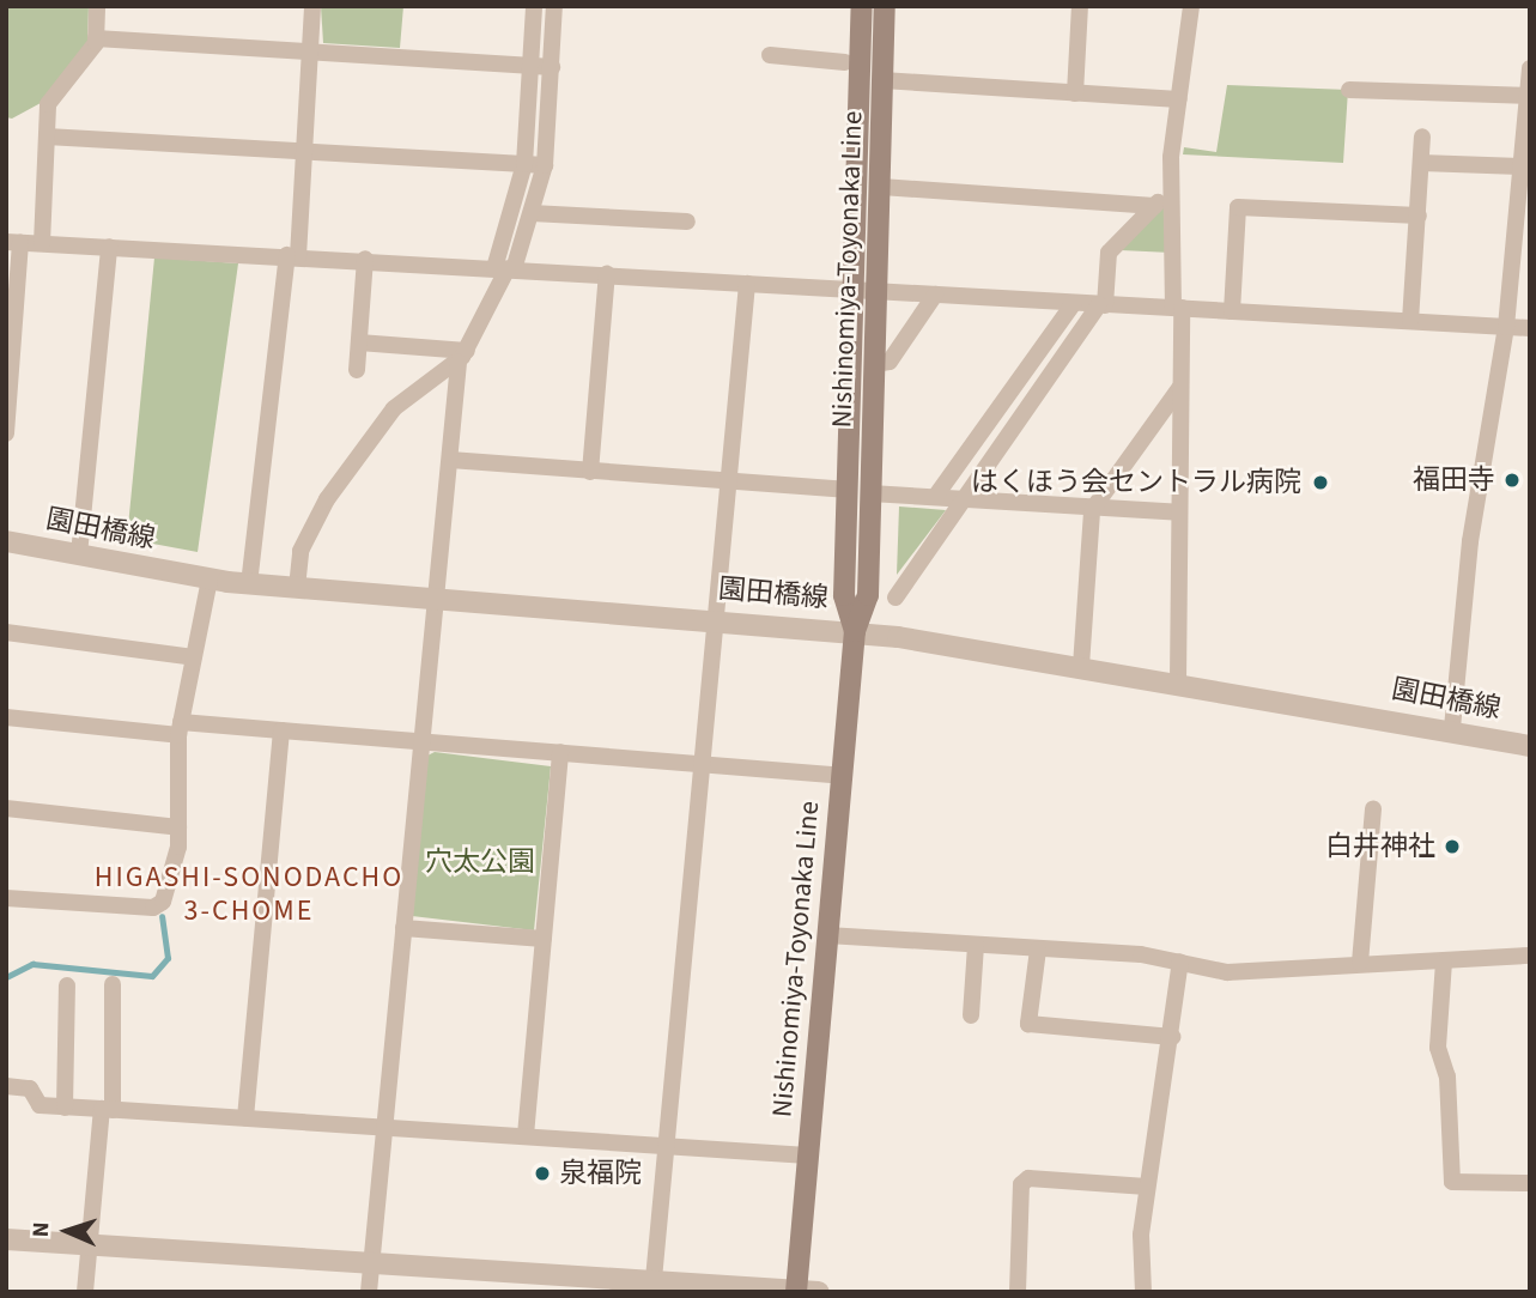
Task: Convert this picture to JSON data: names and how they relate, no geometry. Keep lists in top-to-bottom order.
{
  "streets": {
    "main road": ["Nishinomiya-Toyonaka Line"],
    "street": ["園田橋線"]
  },
  "crossings": [
    ["Nishinomiya-Toyonaka Line", "園田橋線"]
  ],
  "districts": ["HIGASHI-SONODACHO 3-CHOME"],
  "parks": ["穴太公園"],
  "places": [
    "福田寺",
    "はくほう会セントラル病院",
    "白井神社",
    "泉福院"
  ],
  "north": "left"
}
